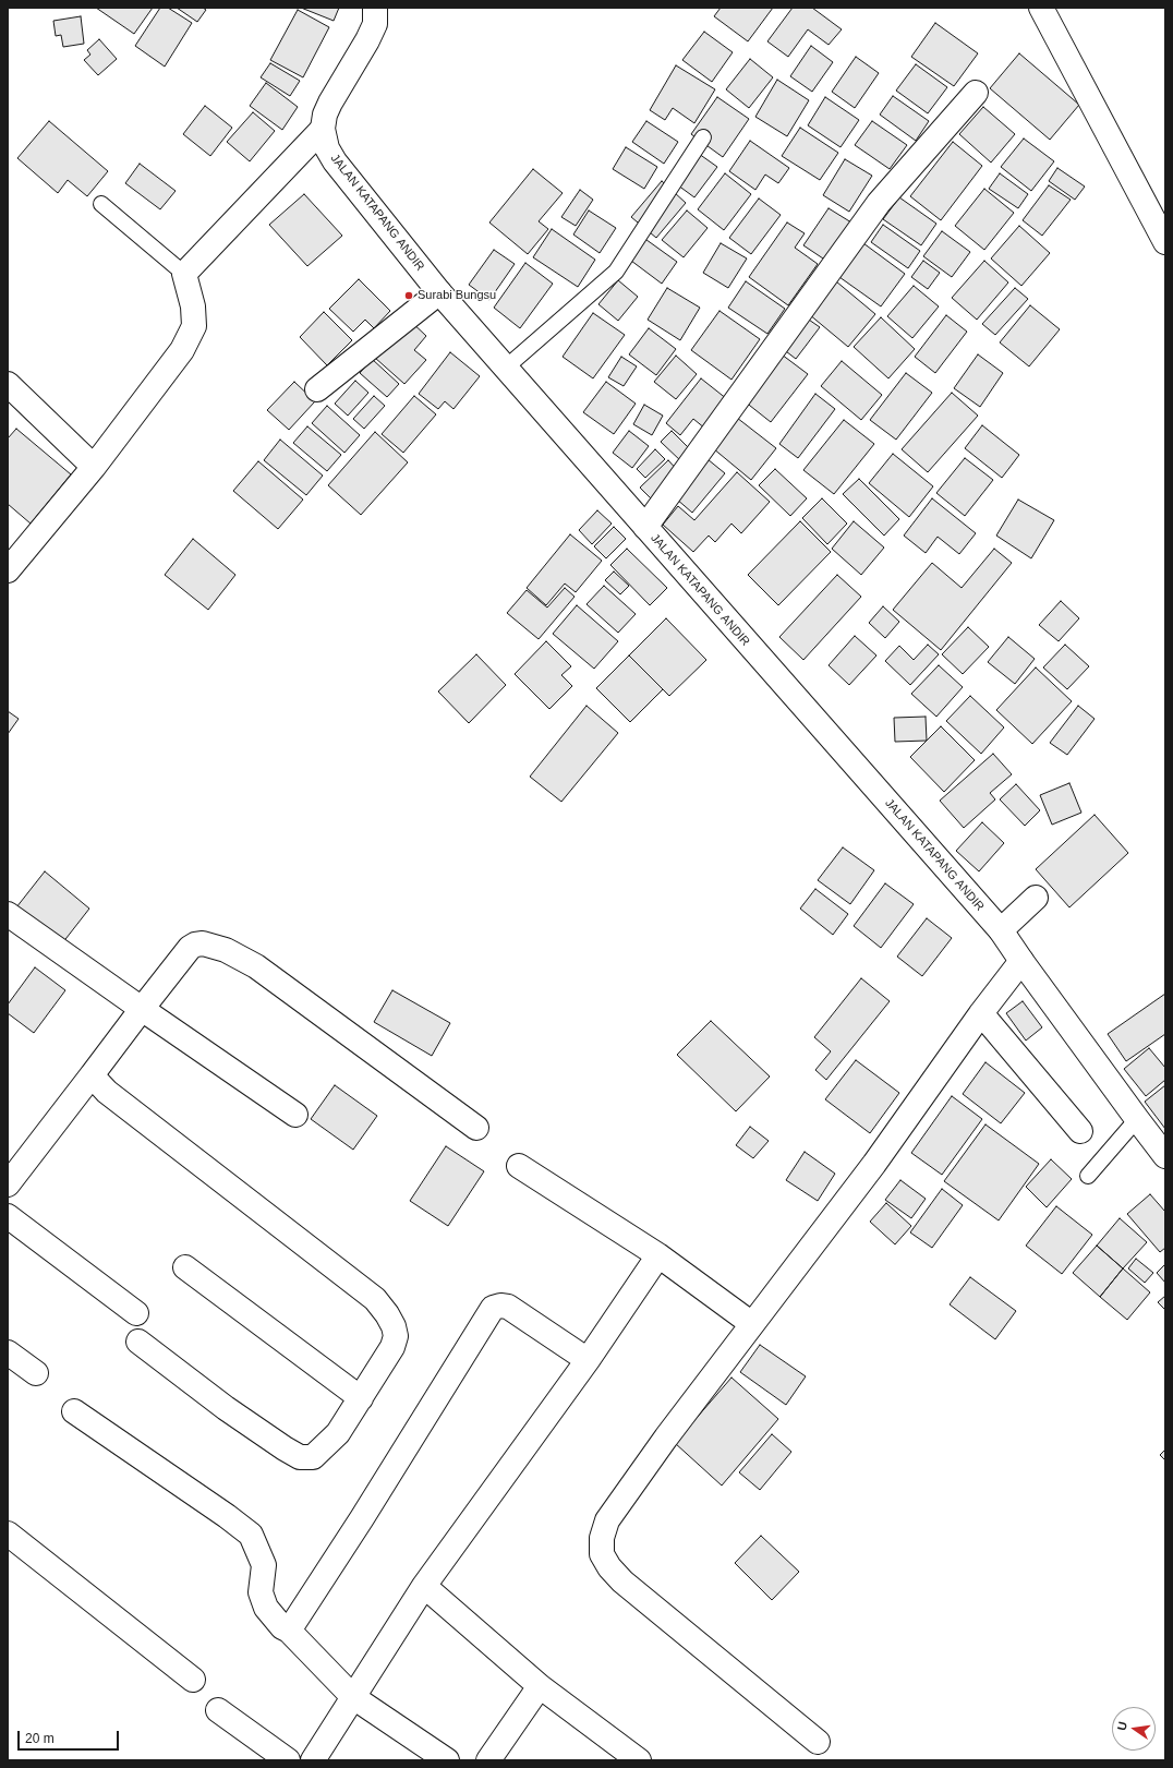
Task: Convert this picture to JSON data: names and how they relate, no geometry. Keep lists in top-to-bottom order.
{
  "streets": {
    "street": ["JALAN KATAPANG ANDIR"]
  },
  "places": ["Surabi Bungsu"],
  "scale_bar": "20 m",
  "north": "left"
}
